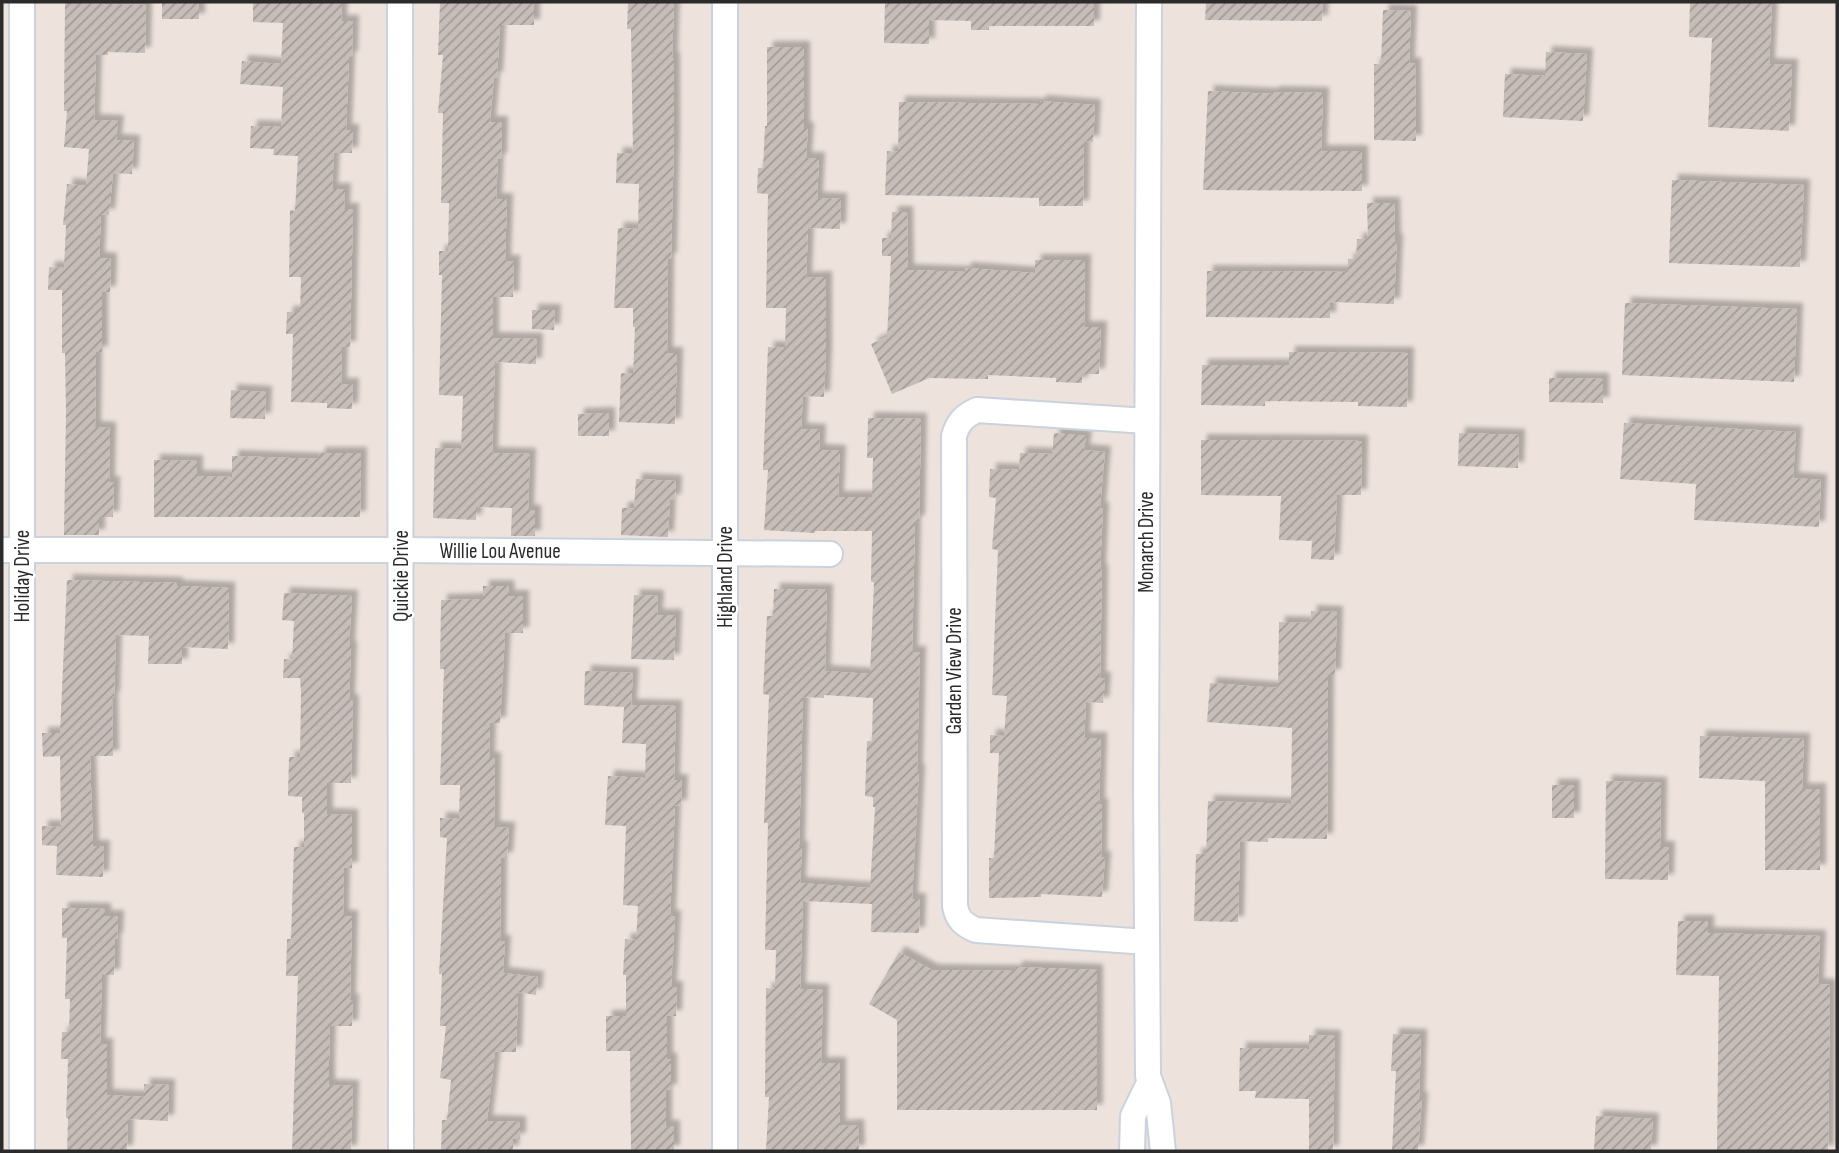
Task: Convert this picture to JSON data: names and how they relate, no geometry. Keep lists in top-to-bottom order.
{
  "streets": {
    "street": [
      "Monarch Drive",
      "Willie Lou Avenue",
      "Holiday Drive",
      "Quickie Drive",
      "Highland Drive",
      "Garden View Drive"
    ]
  },
  "crossings": [
    ["Monarch Drive", "Garden View Drive"],
    ["Willie Lou Avenue", "Holiday Drive"],
    ["Willie Lou Avenue", "Quickie Drive"],
    ["Willie Lou Avenue", "Highland Drive"]
  ]
}
